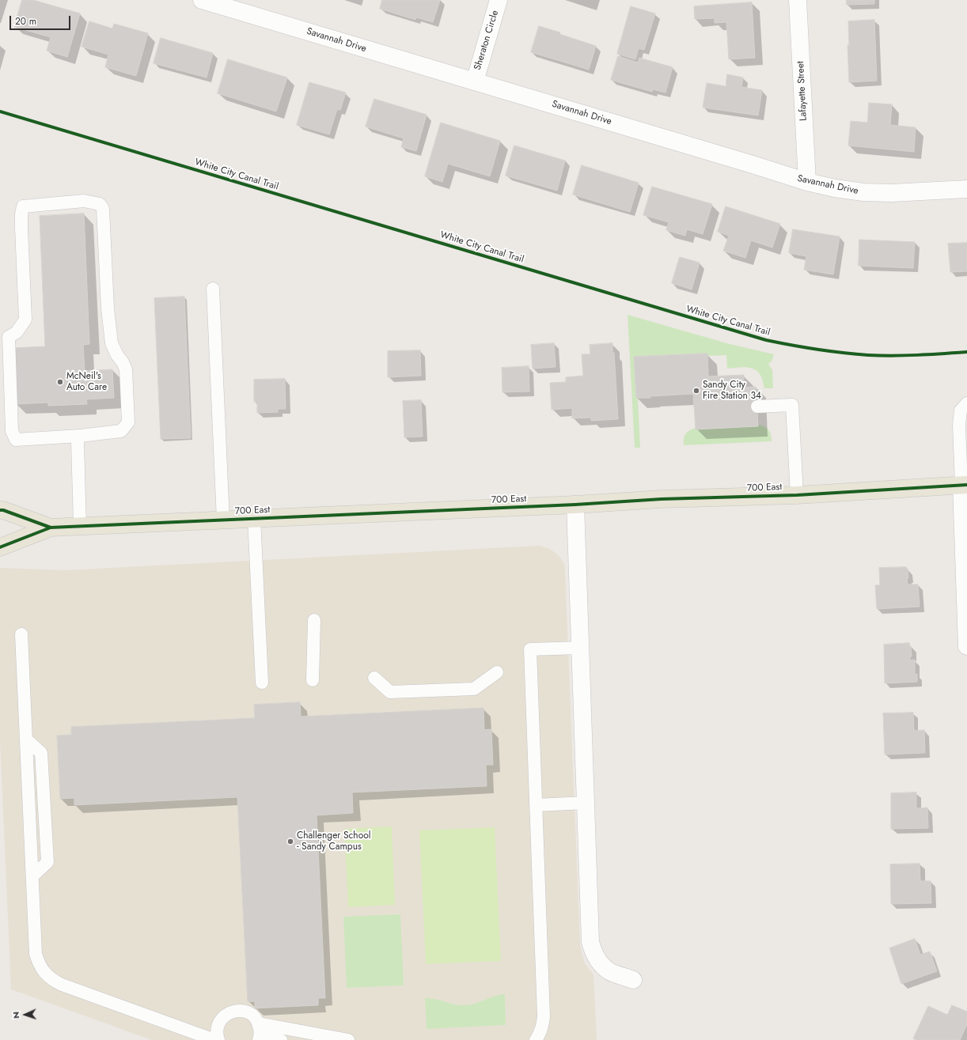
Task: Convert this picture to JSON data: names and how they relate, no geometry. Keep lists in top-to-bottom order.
{
  "streets": {
    "main road": ["700 East"],
    "street": ["Savannah Drive", "Sheraton Circle", "Lafayette Street"],
    "cycle path": ["White City Canal Trail"]
  },
  "crossings": [
    ["Savannah Drive", "Sheraton Circle"],
    ["Savannah Drive", "Lafayette Street"]
  ],
  "places": ["McNeil's Auto Care", "Sandy City Fire Station 34", "Challenger School - Sandy Campus"],
  "scale_bar": "20 m",
  "north": "left"
}
